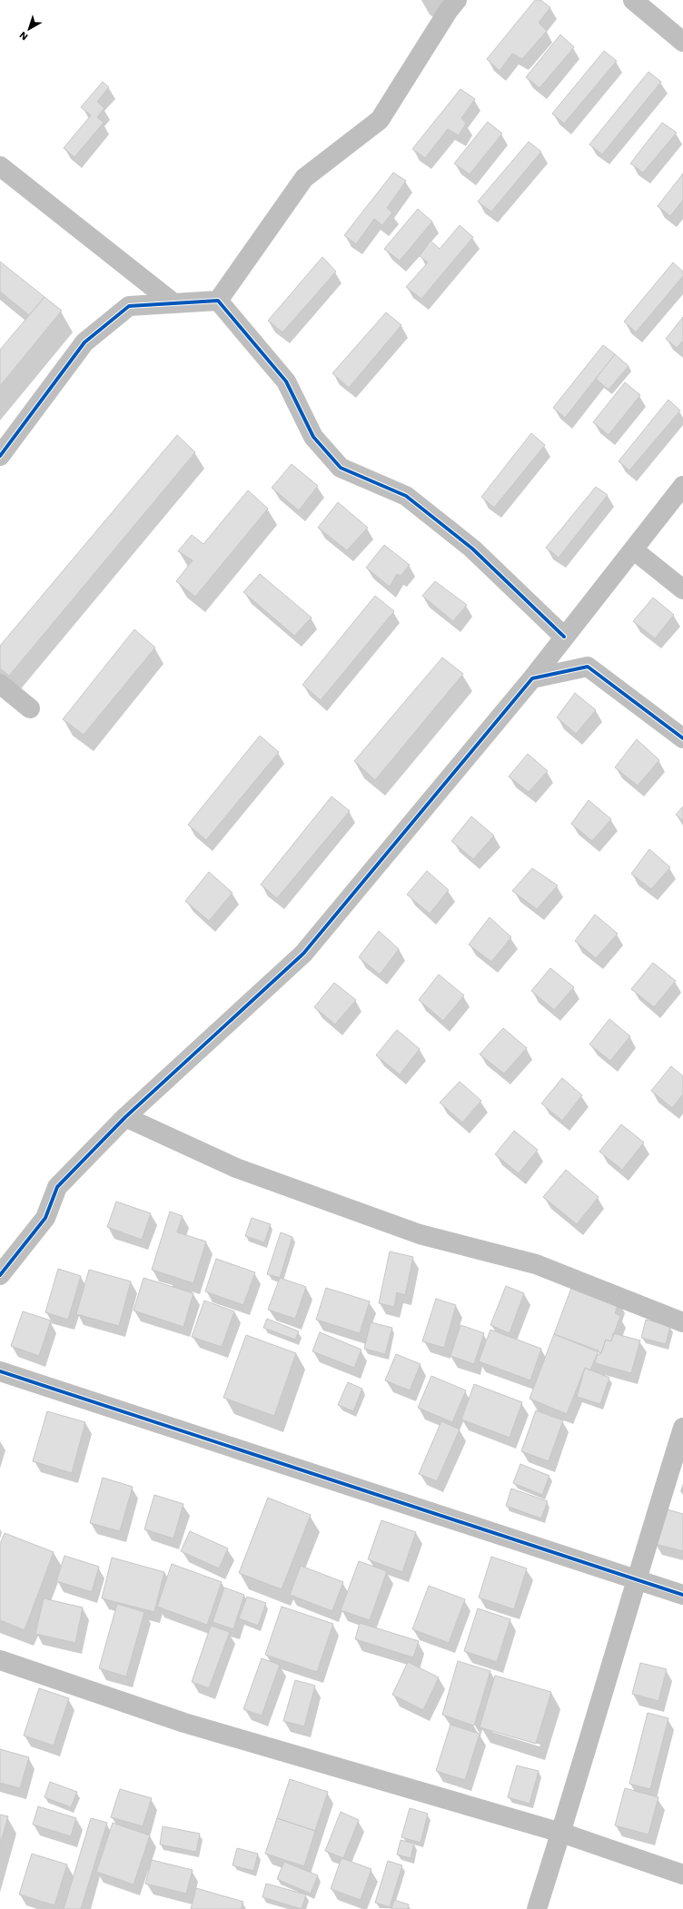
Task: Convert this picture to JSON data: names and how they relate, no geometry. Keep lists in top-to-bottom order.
{
  "north": "bottom left"
}
